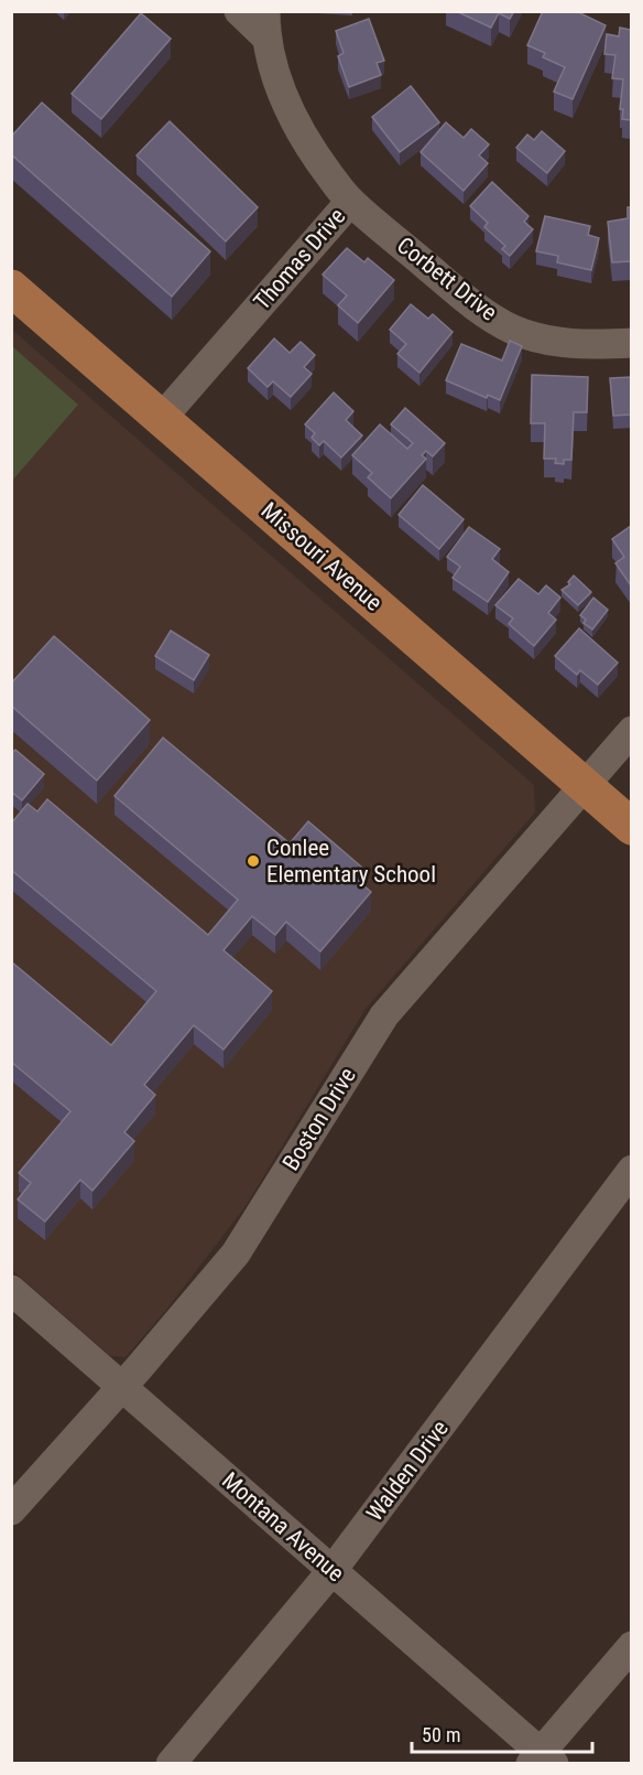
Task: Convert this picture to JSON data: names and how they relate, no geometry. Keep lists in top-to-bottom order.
{
  "streets": {
    "main road": ["Missouri Avenue"],
    "street": [
      "Thomas Drive",
      "Corbett Drive",
      "Boston Drive",
      "Walden Drive",
      "Montana Avenue"
    ]
  },
  "crossings": [
    ["Thomas Drive", "Corbett Drive"],
    ["Thomas Drive", "Missouri Avenue"],
    ["Missouri Avenue", "Boston Drive"],
    ["Boston Drive", "Montana Avenue"],
    ["Walden Drive", "Montana Avenue"]
  ],
  "places": ["Conlee Elementary School"],
  "scale_bar": "50 m"
}
